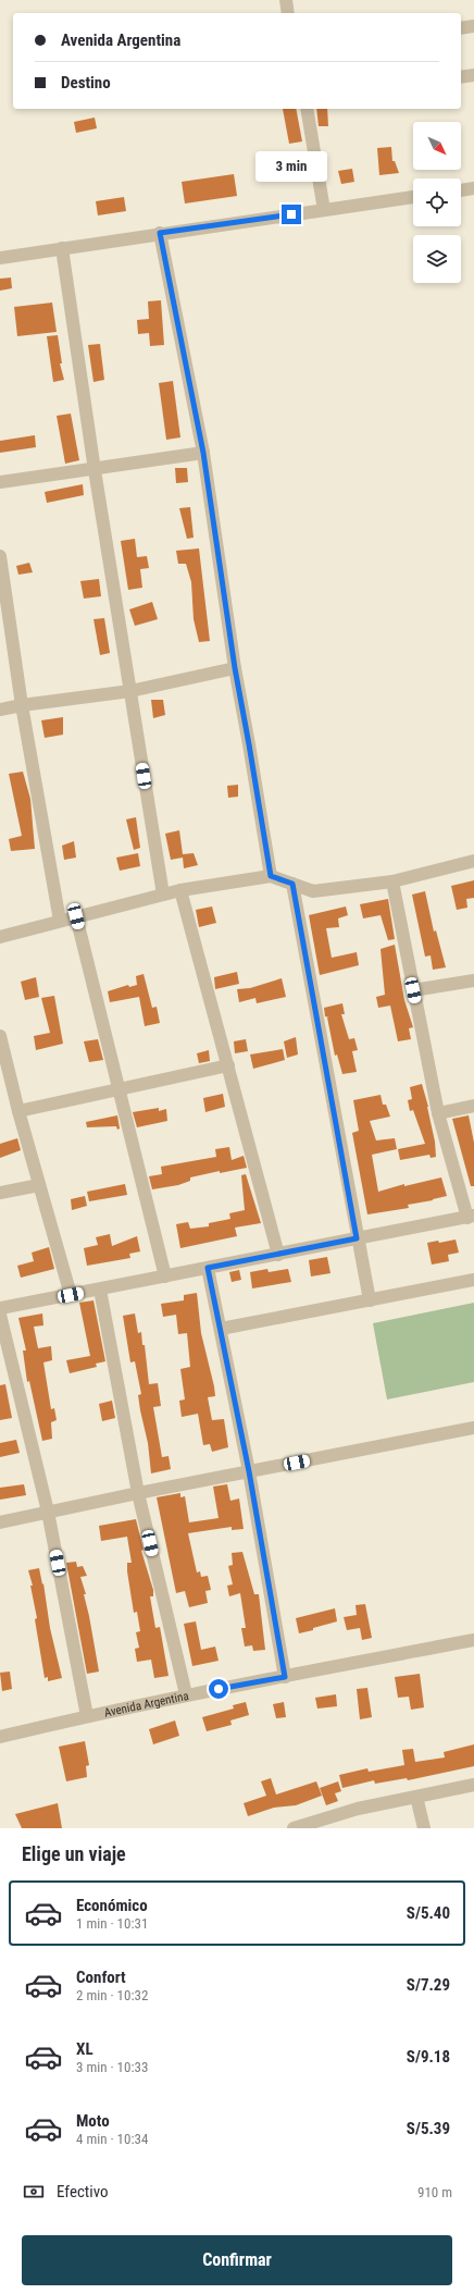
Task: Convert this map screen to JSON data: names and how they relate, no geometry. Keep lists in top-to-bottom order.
{
  "streets": {
    "street": ["Avenida Argentina"]
  },
  "north": "bottom right",
  "page": {
    "banner": ["Avenida Argentina", "Destino"],
    "bubble": "3 min",
    "heading": "Elige un viaje",
    "list": [
      {
        "name": "Económico",
        "note": "1 min · 10:31",
        "value": "S/5.40"
      },
      {
        "name": "Confort",
        "note": "2 min · 10:32",
        "value": "S/7.29"
      },
      {
        "name": "XL",
        "note": "3 min · 10:33",
        "value": "S/9.18"
      },
      {
        "name": "Moto",
        "note": "4 min · 10:34",
        "value": "S/5.39"
      }
    ],
    "pay": ["Efectivo", "910 m"],
    "buttons": "Confirmar"
  }
}
